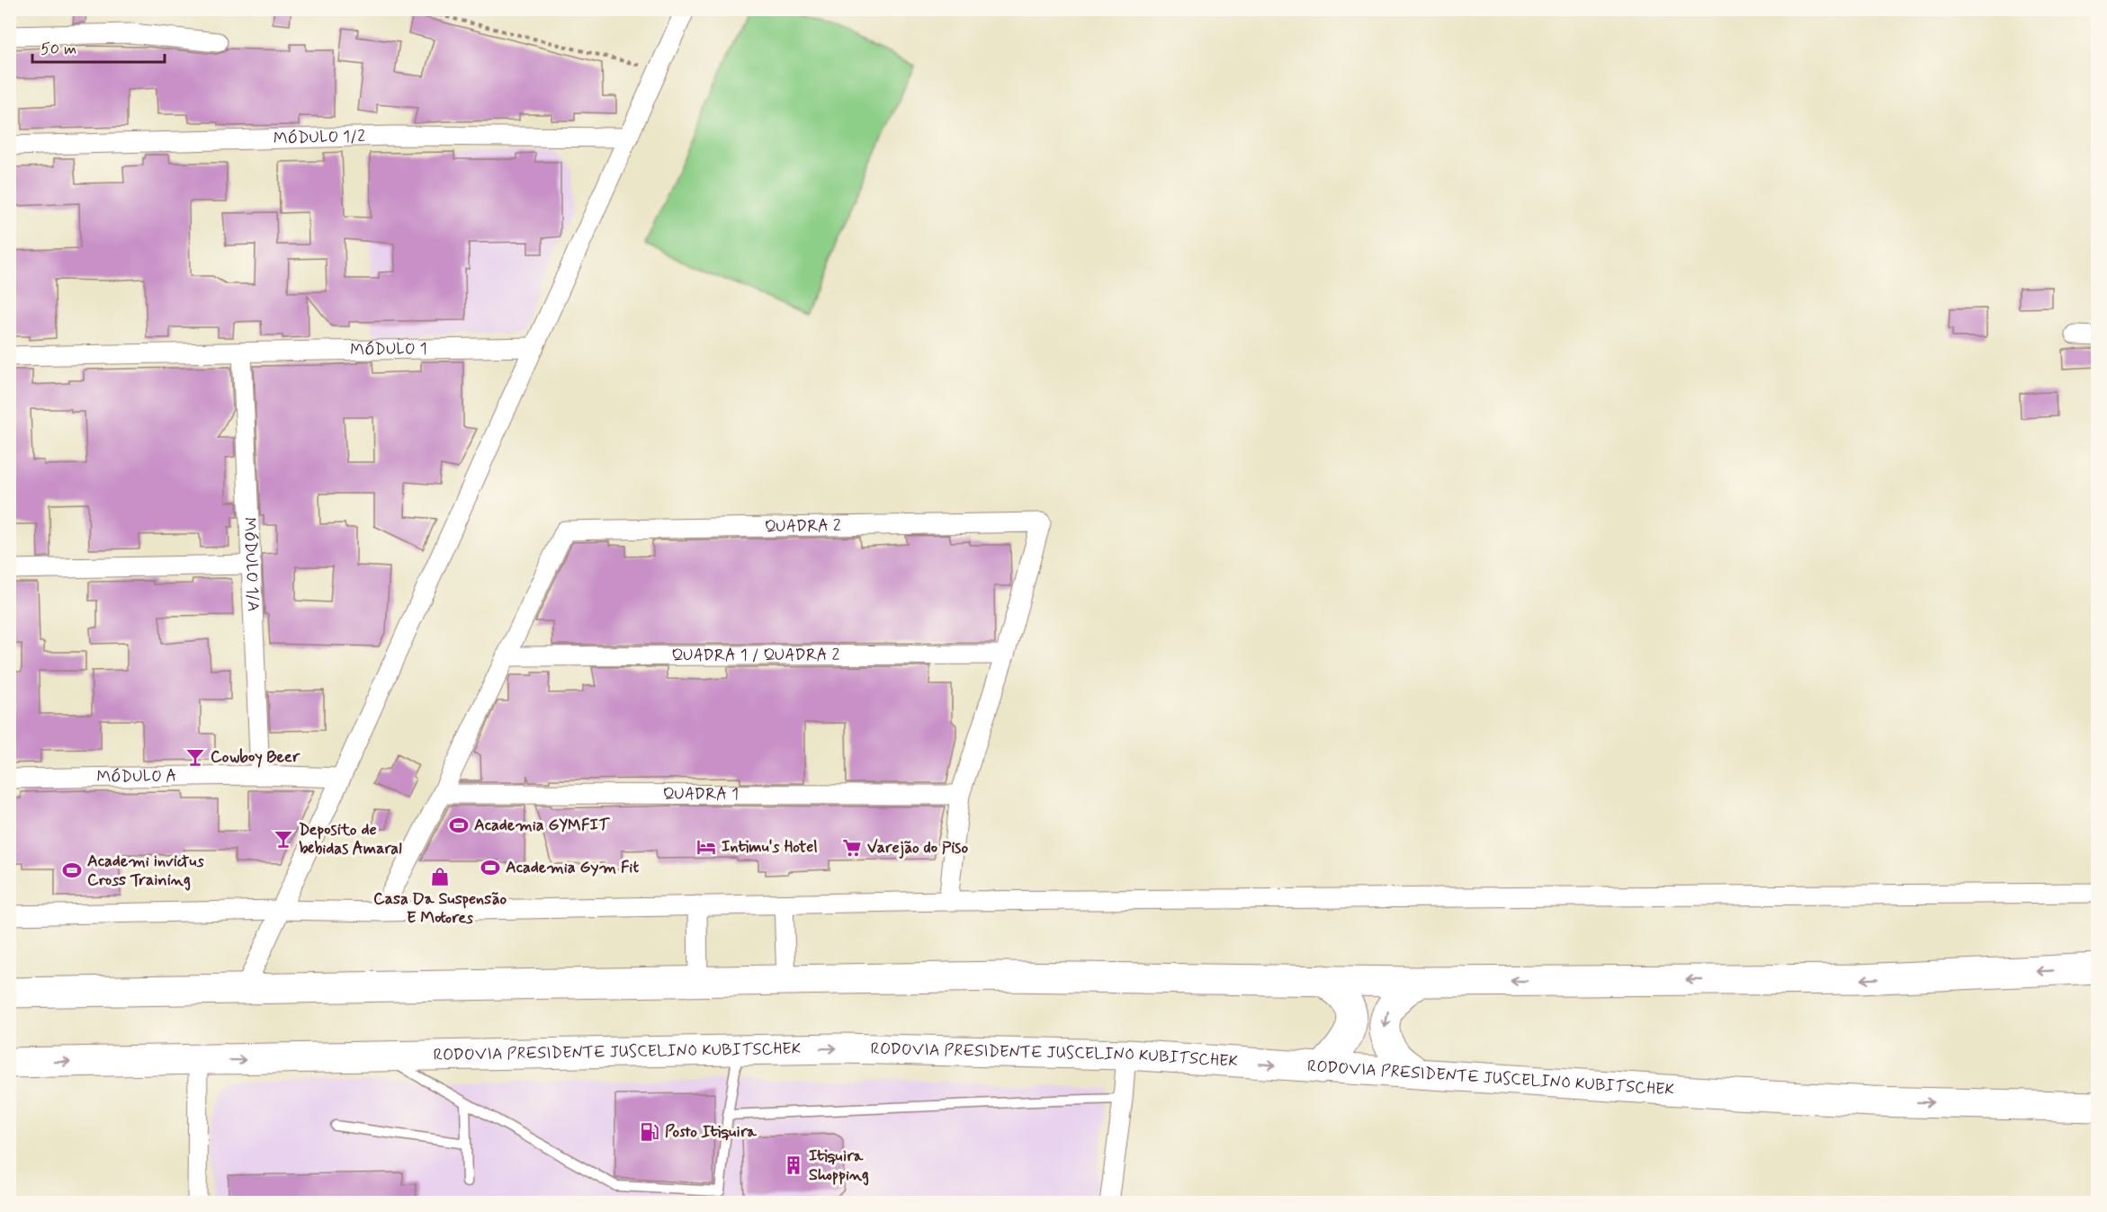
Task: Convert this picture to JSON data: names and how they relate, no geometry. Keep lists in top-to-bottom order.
{
  "streets": {
    "highway": ["RODOVIA PRESIDENTE JUSCELINO KUBITSCHEK"],
    "street": [
      "MÓDULO 1/2",
      "MÓDULO 1",
      "QUADRA 2",
      "MÓDULO 1/A",
      "QUADRA 1 / QUADRA 2",
      "MÓDULO A",
      "QUADRA 1"
    ]
  },
  "crossings": [
    ["MÓDULO 1", "MÓDULO 1/A"],
    ["QUADRA 2", "QUADRA 1 / QUADRA 2"],
    ["MÓDULO 1/A", "MÓDULO A"]
  ],
  "places": {
    "bar": ["Cowboy Beer", "Deposito de bebidas Amaral"],
    "sports": ["Academia GYMFIT", "Academia Gym Fit", "Academi invictus Cross Training"],
    "hotel": ["Intimu's Hotel"],
    "supermarket": ["Varejão do Piso"],
    "shop": ["Casa Da Suspensão E Motores"],
    "fuel station": ["Posto Itiquira"],
    "building": ["Itiquira Shopping"]
  },
  "scale_bar": "50 m"
}
